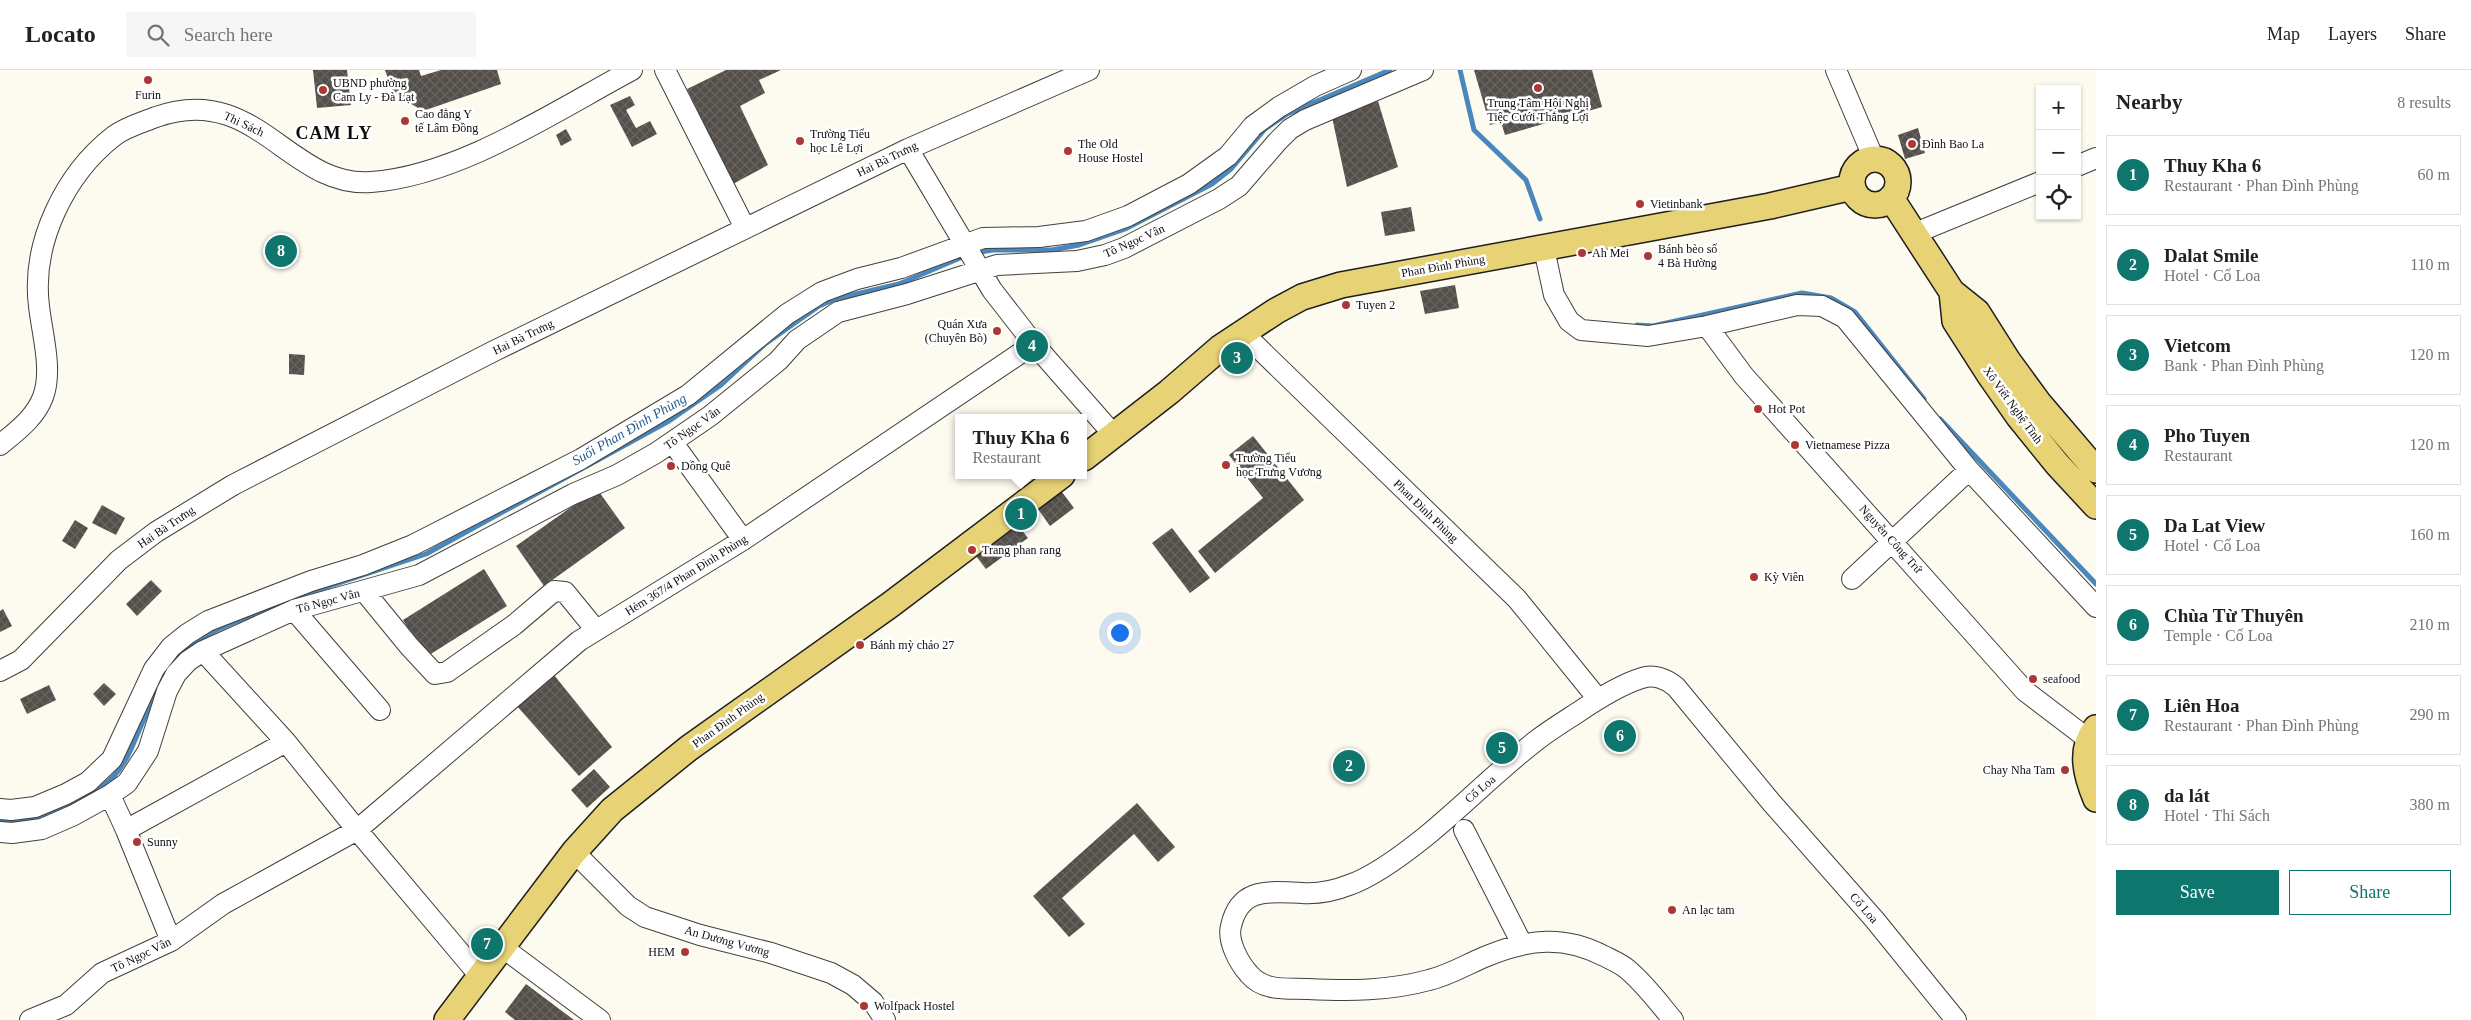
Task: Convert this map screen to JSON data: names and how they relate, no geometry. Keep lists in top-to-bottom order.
{
  "streets": {
    "main road": ["Phan Đình Phùng", "Xô Viết Nghệ Tĩnh", "Nguyễn Công Trứ"],
    "street": [
      "Thi Sách",
      "Hai Bà Trưng",
      "Tô Ngọc Vân",
      "Phan Đinh Phùng",
      "Hẻm 367/4 Phan Đình Phùng",
      "Cổ Loa",
      "An Dương Vương"
    ]
  },
  "crossings": [
    ["Tô Ngọc Vân", "Hẻm 367/4 Phan Đình Phùng"],
    ["Phan Đình Phùng", "Xô Viết Nghệ Tĩnh"],
    ["Phan Đình Phùng", "Phan Đinh Phùng"],
    ["Phan Đình Phùng", "An Dương Vương"],
    ["Phan Đinh Phùng", "Cổ Loa"]
  ],
  "districts": ["CAM LY"],
  "water": ["Suối Phan Đình Phùng"],
  "places": [
    "Furin",
    "Trung Tâm Hội Nghị Tiệc Cưới Thắng Lợi",
    "UBND phường Cam Ly - Đà Lạt",
    "Cao đẳng Y tế Lâm Đồng",
    "Trường Tiểu học Lê Lợi",
    "Đình Bao La",
    "The Old House Hostel",
    "Vietinbank",
    "Ah Mei",
    "Bánh bèo số 4 Bà Hường",
    "Tuyen 2",
    "Quán Xưa (Chuyên Bò)",
    "Hot Pot",
    "Vietnamese Pizza",
    "Trường Tiểu học Trưng Vương",
    "Dồng Quê",
    "Trang phan rang",
    "Kỳ Viên",
    "Bánh mỳ chảo 27",
    "seafood",
    "Chay Nha Tam",
    "Sunny",
    "An lạc tam",
    "HEM",
    "Wolfpack Hostel"
  ],
  "page": {
    "header": "Locato",
    "search": "Search here",
    "nav": ["Map", "Layers", "Share"],
    "heading": ["Nearby", "8 results"],
    "map_buttons": ["+", "−"],
    "list": [
      {
        "mark": "1",
        "name": "Thuy Kha 6",
        "note": "Restaurant · Phan Đình Phùng",
        "value": "60 m"
      },
      {
        "mark": "2",
        "name": "Dalat Smile",
        "note": "Hotel · Cổ Loa",
        "value": "110 m"
      },
      {
        "mark": "3",
        "name": "Vietcom",
        "note": "Bank · Phan Đình Phùng",
        "value": "120 m"
      },
      {
        "mark": "4",
        "name": "Pho Tuyen",
        "note": "Restaurant",
        "value": "120 m"
      },
      {
        "mark": "5",
        "name": "Da Lat View",
        "note": "Hotel · Cổ Loa",
        "value": "160 m"
      },
      {
        "mark": "6",
        "name": "Chùa Từ Thuyên",
        "note": "Temple · Cổ Loa",
        "value": "210 m"
      },
      {
        "mark": "7",
        "name": "Liên Hoa",
        "note": "Restaurant · Phan Đình Phùng",
        "value": "290 m"
      },
      {
        "mark": "8",
        "name": "da lát",
        "note": "Hotel · Thi Sách",
        "value": "380 m"
      }
    ],
    "pins": [
      "8",
      "4",
      "3",
      "1",
      "6",
      "5",
      "2",
      "7"
    ],
    "popup": ["Thuy Kha 6", "Restaurant"],
    "buttons": ["Save", "Share"]
  }
}
